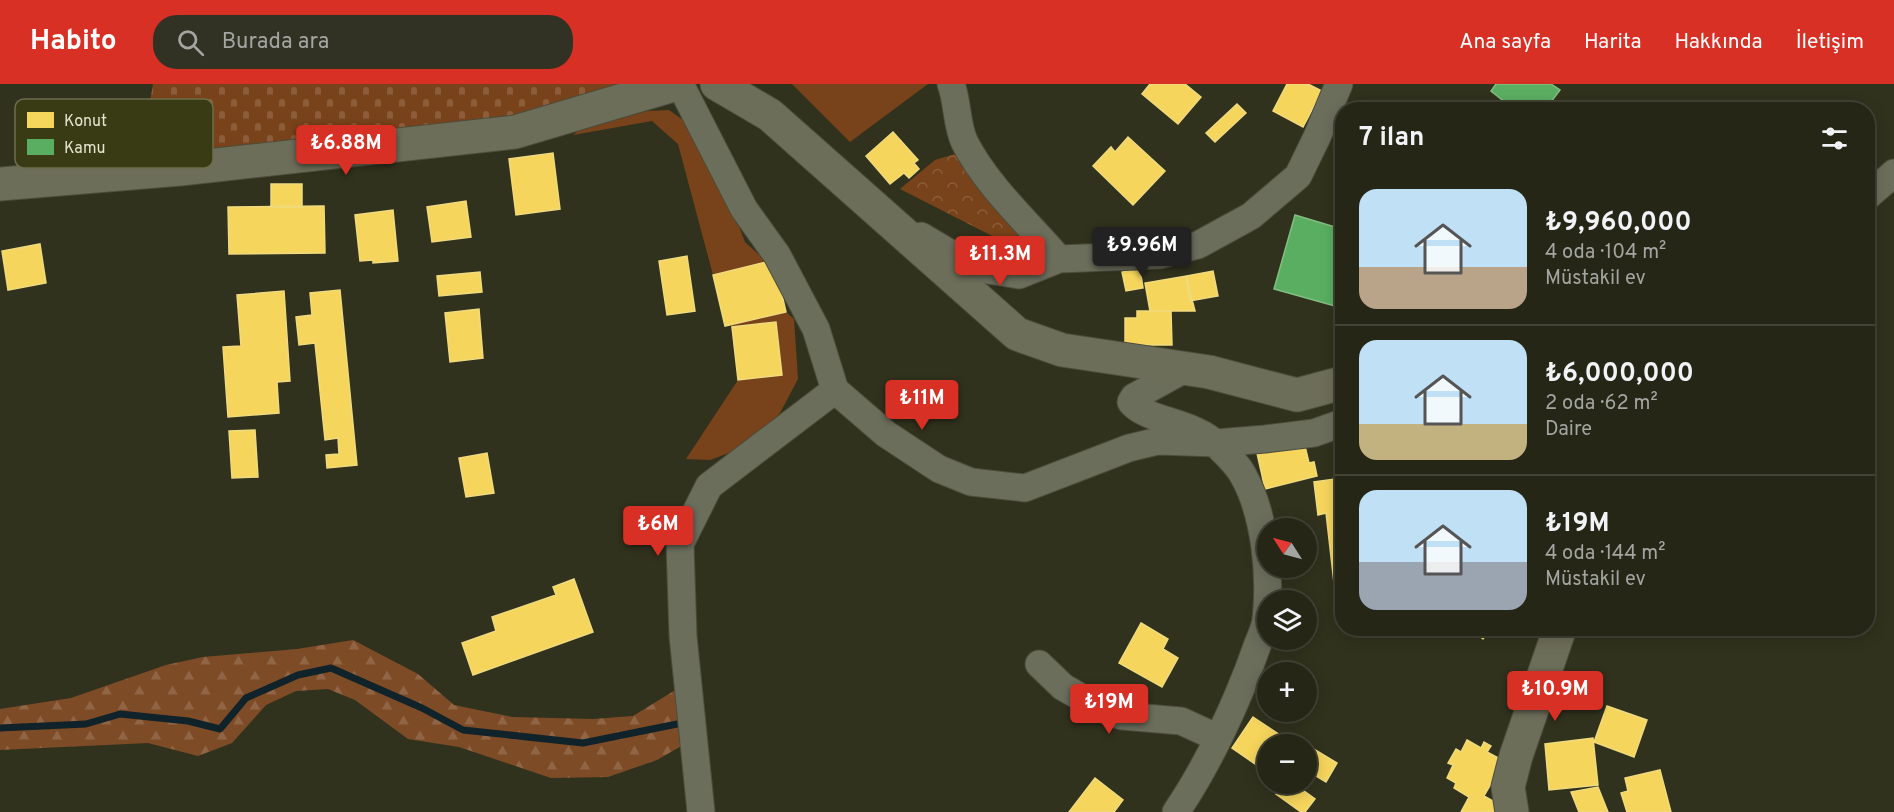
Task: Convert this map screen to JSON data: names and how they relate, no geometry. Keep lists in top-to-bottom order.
{
  "legend": ["Konut", "Kamu"],
  "north": "top left",
  "page": {
    "header": "Habito",
    "search": "Burada ara",
    "nav": [
      "Ana sayfa",
      "Harita",
      "Hakkında",
      "İletişim"
    ],
    "heading": "7 ilan",
    "price": [
      "₺6.88M",
      "₺9.96M",
      "₺11.3M",
      "₺11M",
      "₺6M",
      "₺10.9M",
      "₺19M"
    ],
    "list": [
      {
        "name": "₺9,960,000",
        "note": "4 oda · 104 m² · Müstakil ev"
      },
      {
        "name": "₺6,000,000",
        "note": "2 oda · 62 m² · Daire"
      },
      {
        "name": "₺19M",
        "note": "4 oda · 144 m² · Müstakil ev"
      }
    ],
    "map_buttons": ["+", "−"]
  }
}
